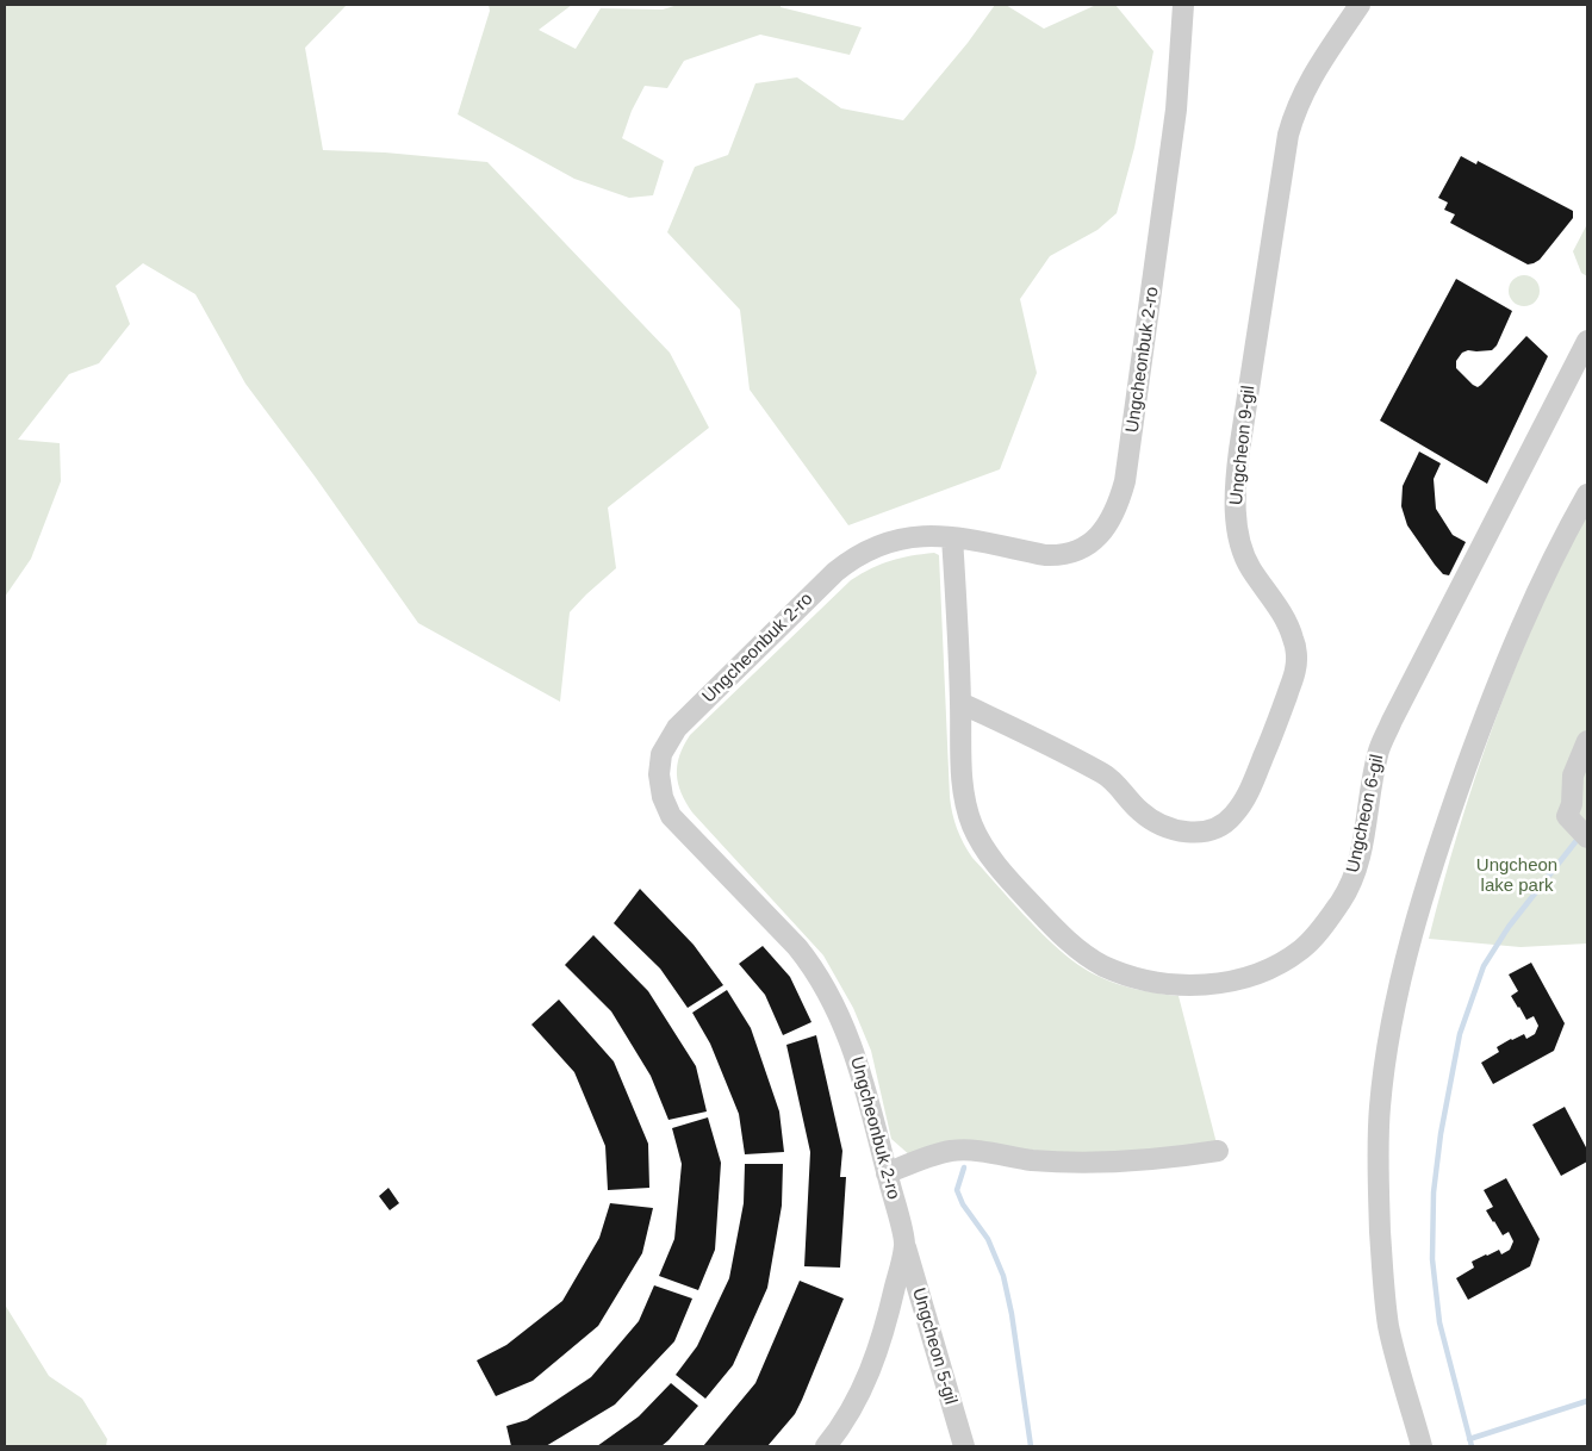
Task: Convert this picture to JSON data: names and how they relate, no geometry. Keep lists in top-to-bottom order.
{
  "streets": {
    "street": [
      "Ungcheonbuk 2-ro",
      "Ungcheon 9-gil",
      "Ungcheon 6-gil",
      "Ungcheon 5-gil"
    ]
  },
  "crossings": [
    ["Ungcheonbuk 2-ro", "Ungcheon 6-gil"],
    ["Ungcheonbuk 2-ro", "Ungcheon 5-gil"],
    ["Ungcheon 9-gil", "Ungcheon 6-gil"]
  ],
  "parks": ["Ungcheon lake park"]
}
